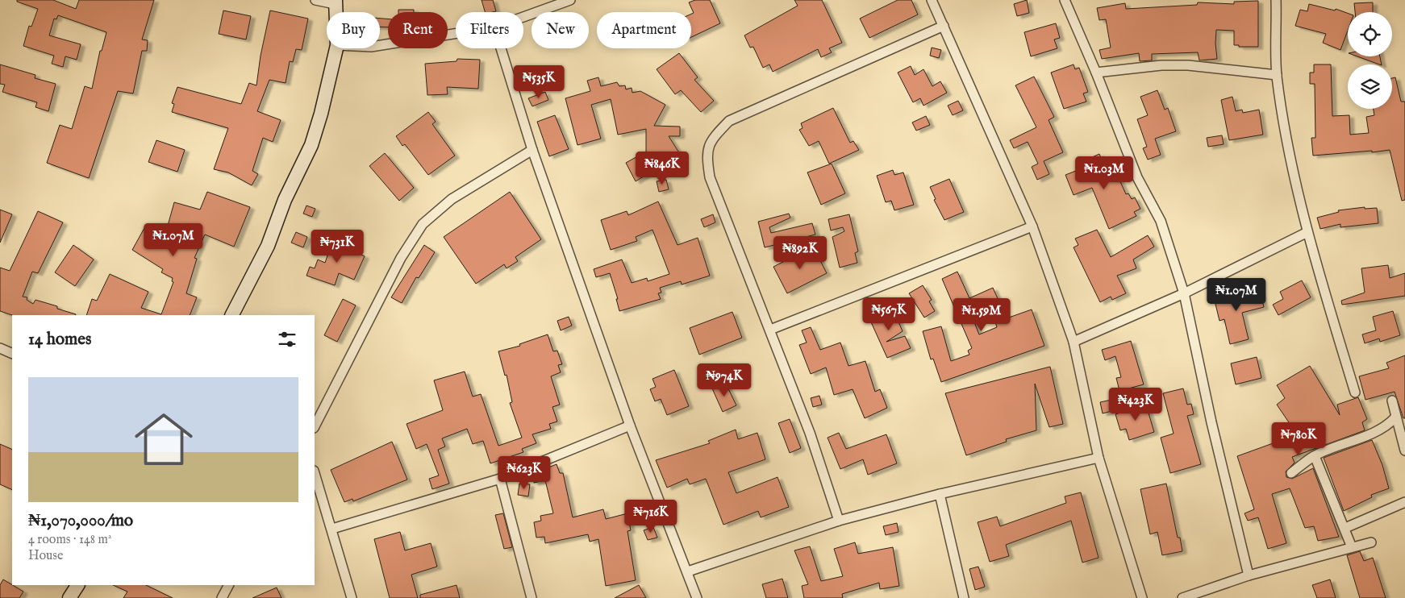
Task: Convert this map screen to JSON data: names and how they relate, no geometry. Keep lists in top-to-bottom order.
{
  "page": {
    "chip": [
      "Buy",
      "Rent",
      "Filters",
      "New",
      "Apartment"
    ],
    "price": [
      "₦535K",
      "₦846K",
      "₦1.03M",
      "₦1.07M",
      "₦731K",
      "₦892K",
      "₦1.07M",
      "₦567K",
      "₦1.59M",
      "₦974K",
      "₦423K",
      "₦780K",
      "₦623K",
      "₦716K"
    ],
    "heading": "14 homes",
    "list": [
      {
        "name": "₦1,070,000/mo",
        "note": "4 rooms · 148 m² · House"
      }
    ]
  }
}
